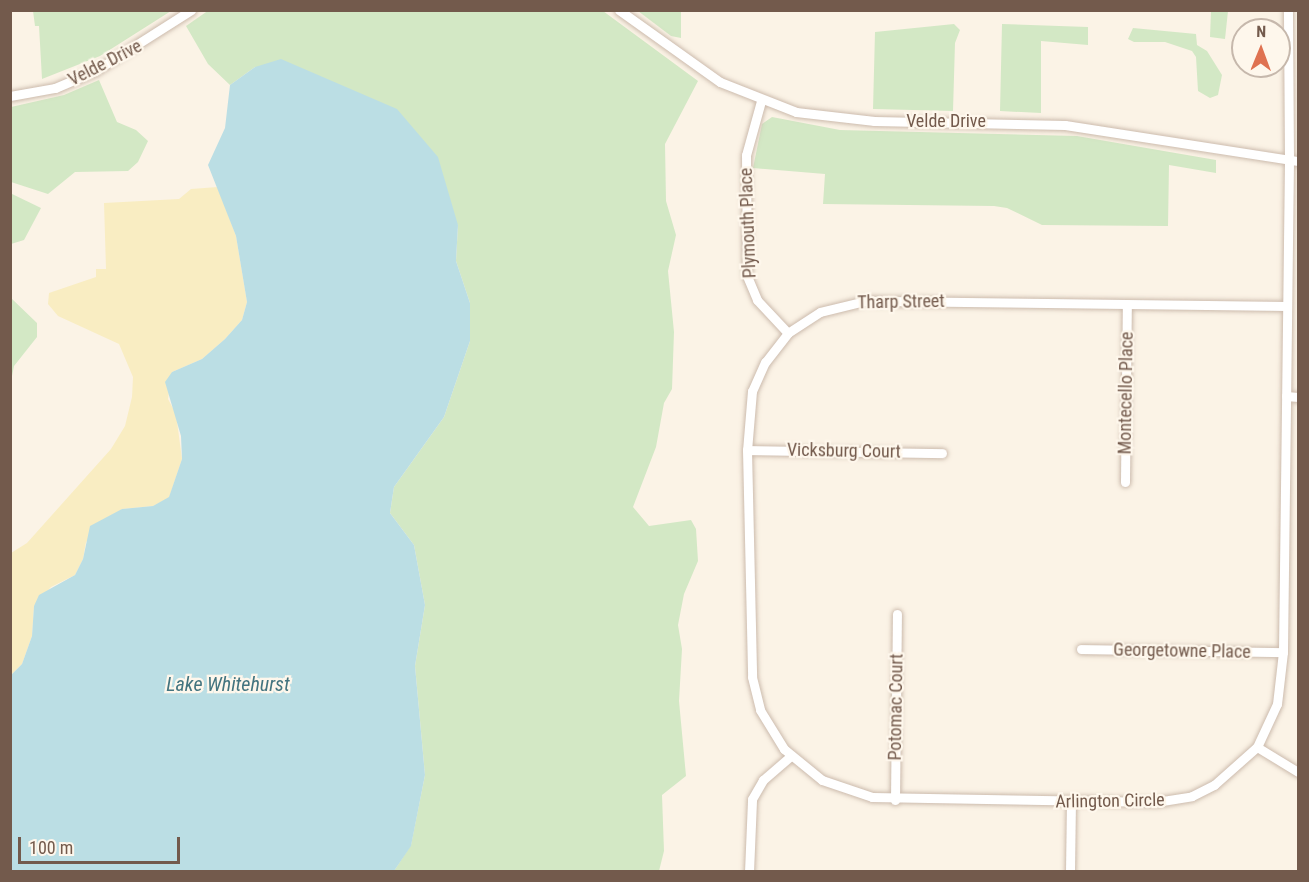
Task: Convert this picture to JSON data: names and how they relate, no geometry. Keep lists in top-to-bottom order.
{
  "streets": {
    "street": [
      "Velde Drive",
      "Plymouth Place",
      "Tharp Street",
      "Montecello Place",
      "Vicksburg Court",
      "Georgetowne Place",
      "Potomac Court",
      "Arlington Circle"
    ]
  },
  "crossings": [
    ["Velde Drive", "Plymouth Place"],
    ["Velde Drive", "Arlington Circle"],
    ["Plymouth Place", "Tharp Street"],
    ["Tharp Street", "Montecello Place"],
    ["Tharp Street", "Vicksburg Court"],
    ["Tharp Street", "Arlington Circle"],
    ["Georgetowne Place", "Arlington Circle"],
    ["Potomac Court", "Arlington Circle"]
  ],
  "water": ["Lake Whitehurst"],
  "scale_bar": "100 m",
  "north": "top"
}
